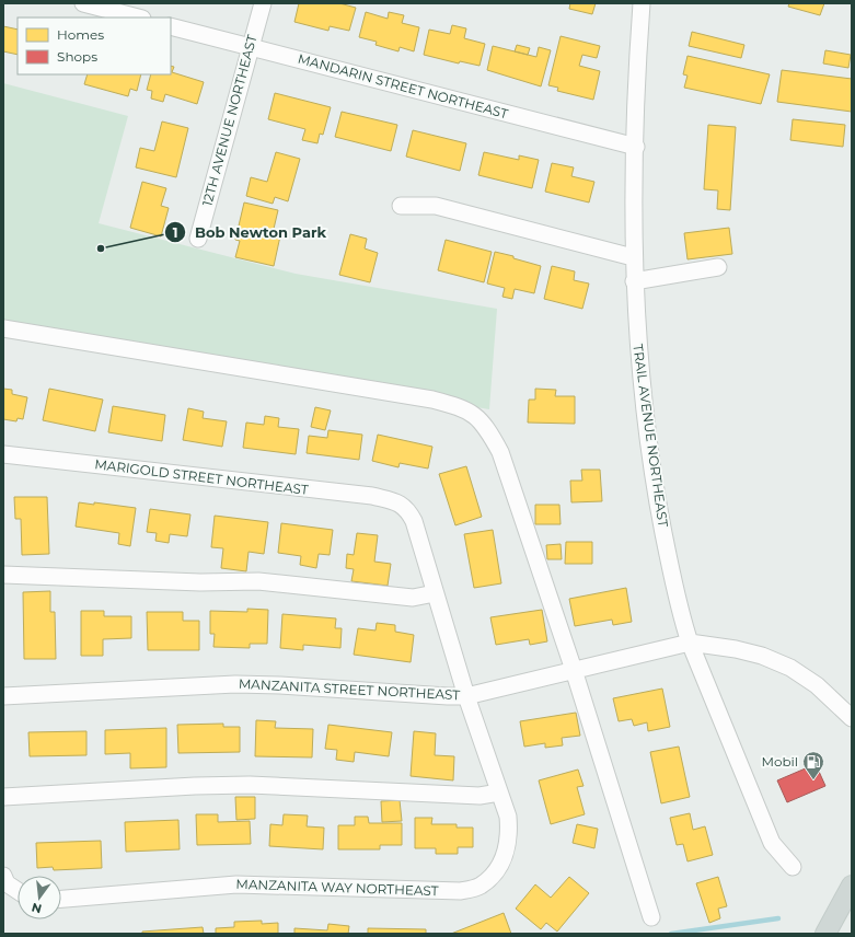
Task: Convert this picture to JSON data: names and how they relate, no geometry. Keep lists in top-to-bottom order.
{
  "streets": {
    "street": [
      "MANDARIN STREET NORTHEAST",
      "12TH AVENUE NORTHEAST",
      "TRAIL AVENUE NORTHEAST",
      "MARIGOLD STREET NORTHEAST",
      "MANZANITA STREET NORTHEAST",
      "MANZANITA WAY NORTHEAST"
    ]
  },
  "crossings": [
    ["MANDARIN STREET NORTHEAST", "12TH AVENUE NORTHEAST"],
    ["MANDARIN STREET NORTHEAST", "TRAIL AVENUE NORTHEAST"],
    ["TRAIL AVENUE NORTHEAST", "MANZANITA STREET NORTHEAST"],
    ["MARIGOLD STREET NORTHEAST", "MANZANITA WAY NORTHEAST"],
    ["MANZANITA STREET NORTHEAST", "MANZANITA WAY NORTHEAST"]
  ],
  "places": {
    "other": ["Bob Newton Park"],
    "fuel station": ["Mobil"]
  },
  "legend": ["Homes", "Shops"],
  "north": "bottom"
}
